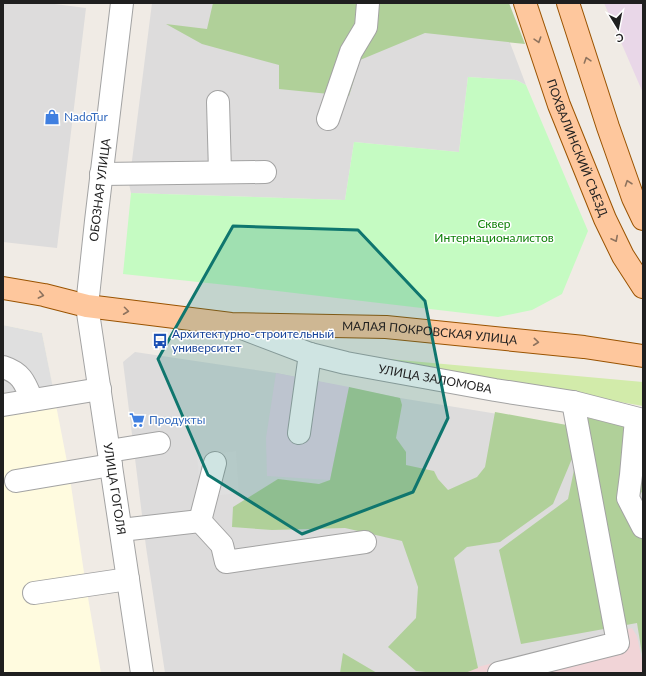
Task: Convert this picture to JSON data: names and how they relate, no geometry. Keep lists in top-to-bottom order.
{
  "streets": {
    "main road": ["ПОХВАЛИНСКИЙ СЪЕЗД", "МАЛАЯ ПОКРОВСКАЯ УЛИЦА"],
    "street": ["ОБОЗНАЯ УЛИЦА", "УЛИЦА ЗАЛОМОВА", "УЛИЦА ГОГОЛЯ"]
  },
  "crossings": [
    ["ОБОЗНАЯ УЛИЦА", "МАЛАЯ ПОКРОВСКАЯ УЛИЦА"],
    ["ОБОЗНАЯ УЛИЦА", "УЛИЦА ГОГОЛЯ"],
    ["МАЛАЯ ПОКРОВСКАЯ УЛИЦА", "УЛИЦА ЗАЛОМОВА"],
    ["МАЛАЯ ПОКРОВСКАЯ УЛИЦА", "УЛИЦА ГОГОЛЯ"]
  ],
  "one_way": ["МАЛАЯ ПОКРОВСКАЯ УЛИЦА"],
  "parks": ["Сквер Интернационалистов"],
  "places": {
    "shop": ["NadoTur"],
    "bus stop": ["Архитектурно-строительный университет"],
    "supermarket": ["Продукты"]
  },
  "north": "bottom"
}
